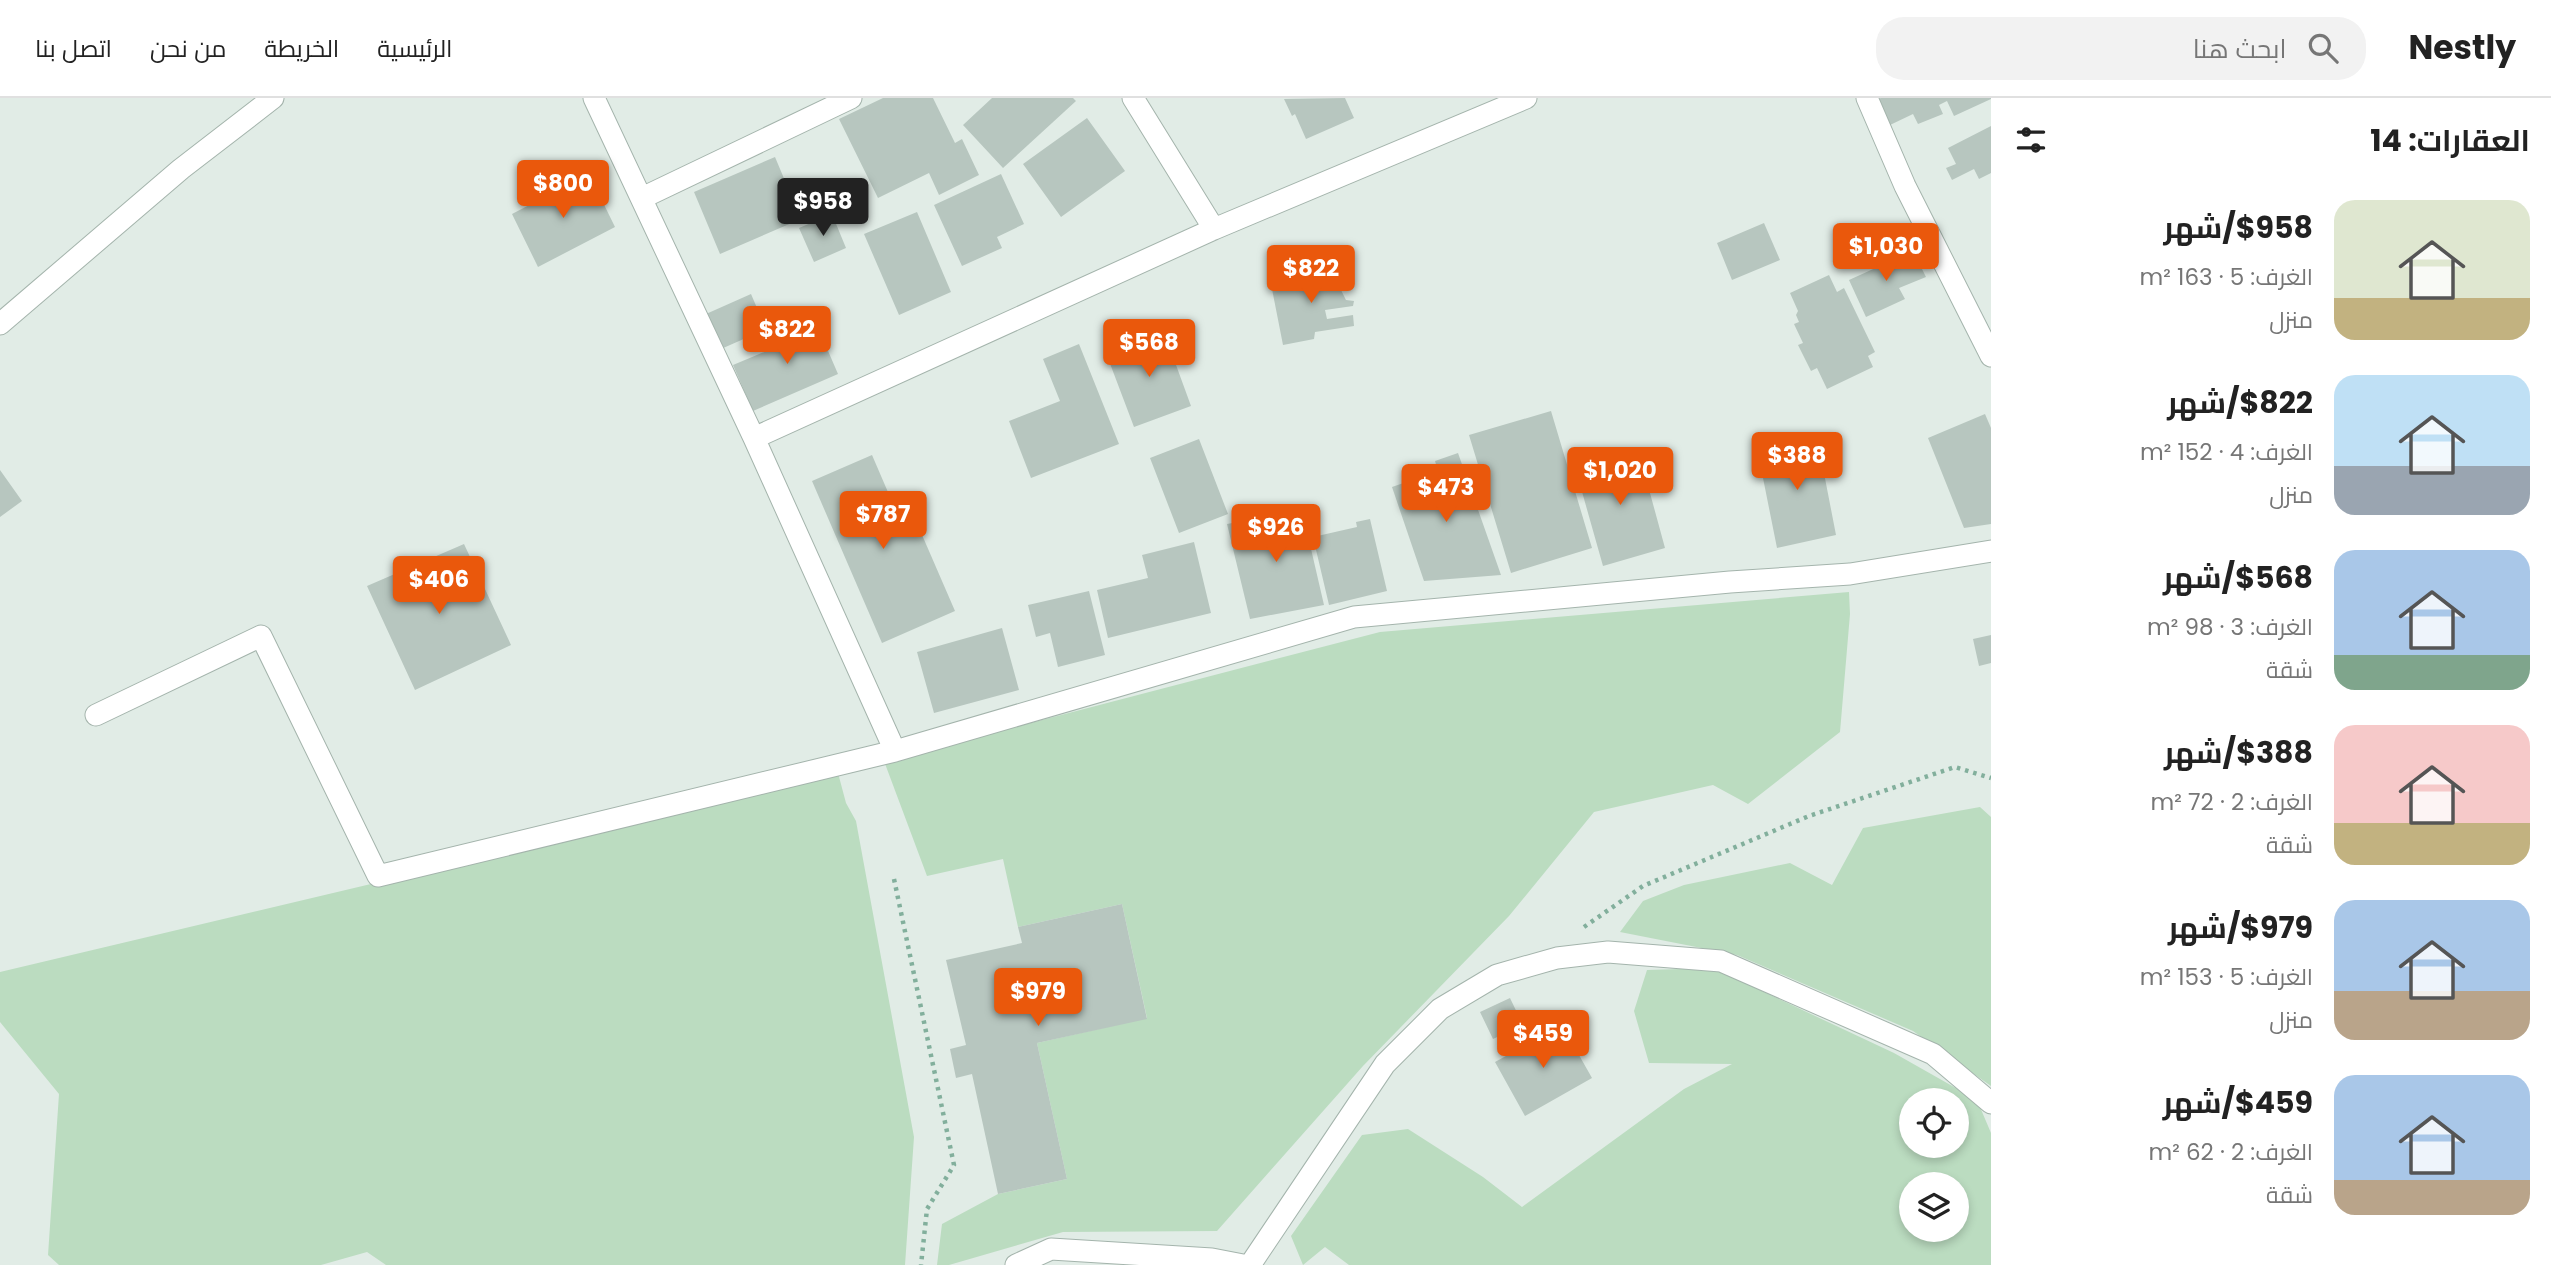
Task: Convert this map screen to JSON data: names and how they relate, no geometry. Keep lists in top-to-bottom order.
{
  "page": {
    "header": "Nestly",
    "search": "ابحث هنا",
    "nav": [
      "الرئيسية",
      "الخريطة",
      "من نحن",
      "اتصل بنا"
    ],
    "heading": "العقارات: 14",
    "price": [
      "$800",
      "$958",
      "$1,030",
      "$822",
      "$822",
      "$568",
      "$388",
      "$1,020",
      "$473",
      "$787",
      "$926",
      "$406",
      "$979",
      "$459"
    ],
    "list": [
      {
        "name": "$958/شهر",
        "note": "الغرف: 5 · 163 m² · منزل"
      },
      {
        "name": "$822/شهر",
        "note": "الغرف: 4 · 152 m² · منزل"
      },
      {
        "name": "$568/شهر",
        "note": "الغرف: 3 · 98 m² · شقة"
      },
      {
        "name": "$388/شهر",
        "note": "الغرف: 2 · 72 m² · شقة"
      },
      {
        "name": "$979/شهر",
        "note": "الغرف: 5 · 153 m² · منزل"
      },
      {
        "name": "$459/شهر",
        "note": "الغرف: 2 · 62 m² · شقة"
      }
    ]
  }
}
